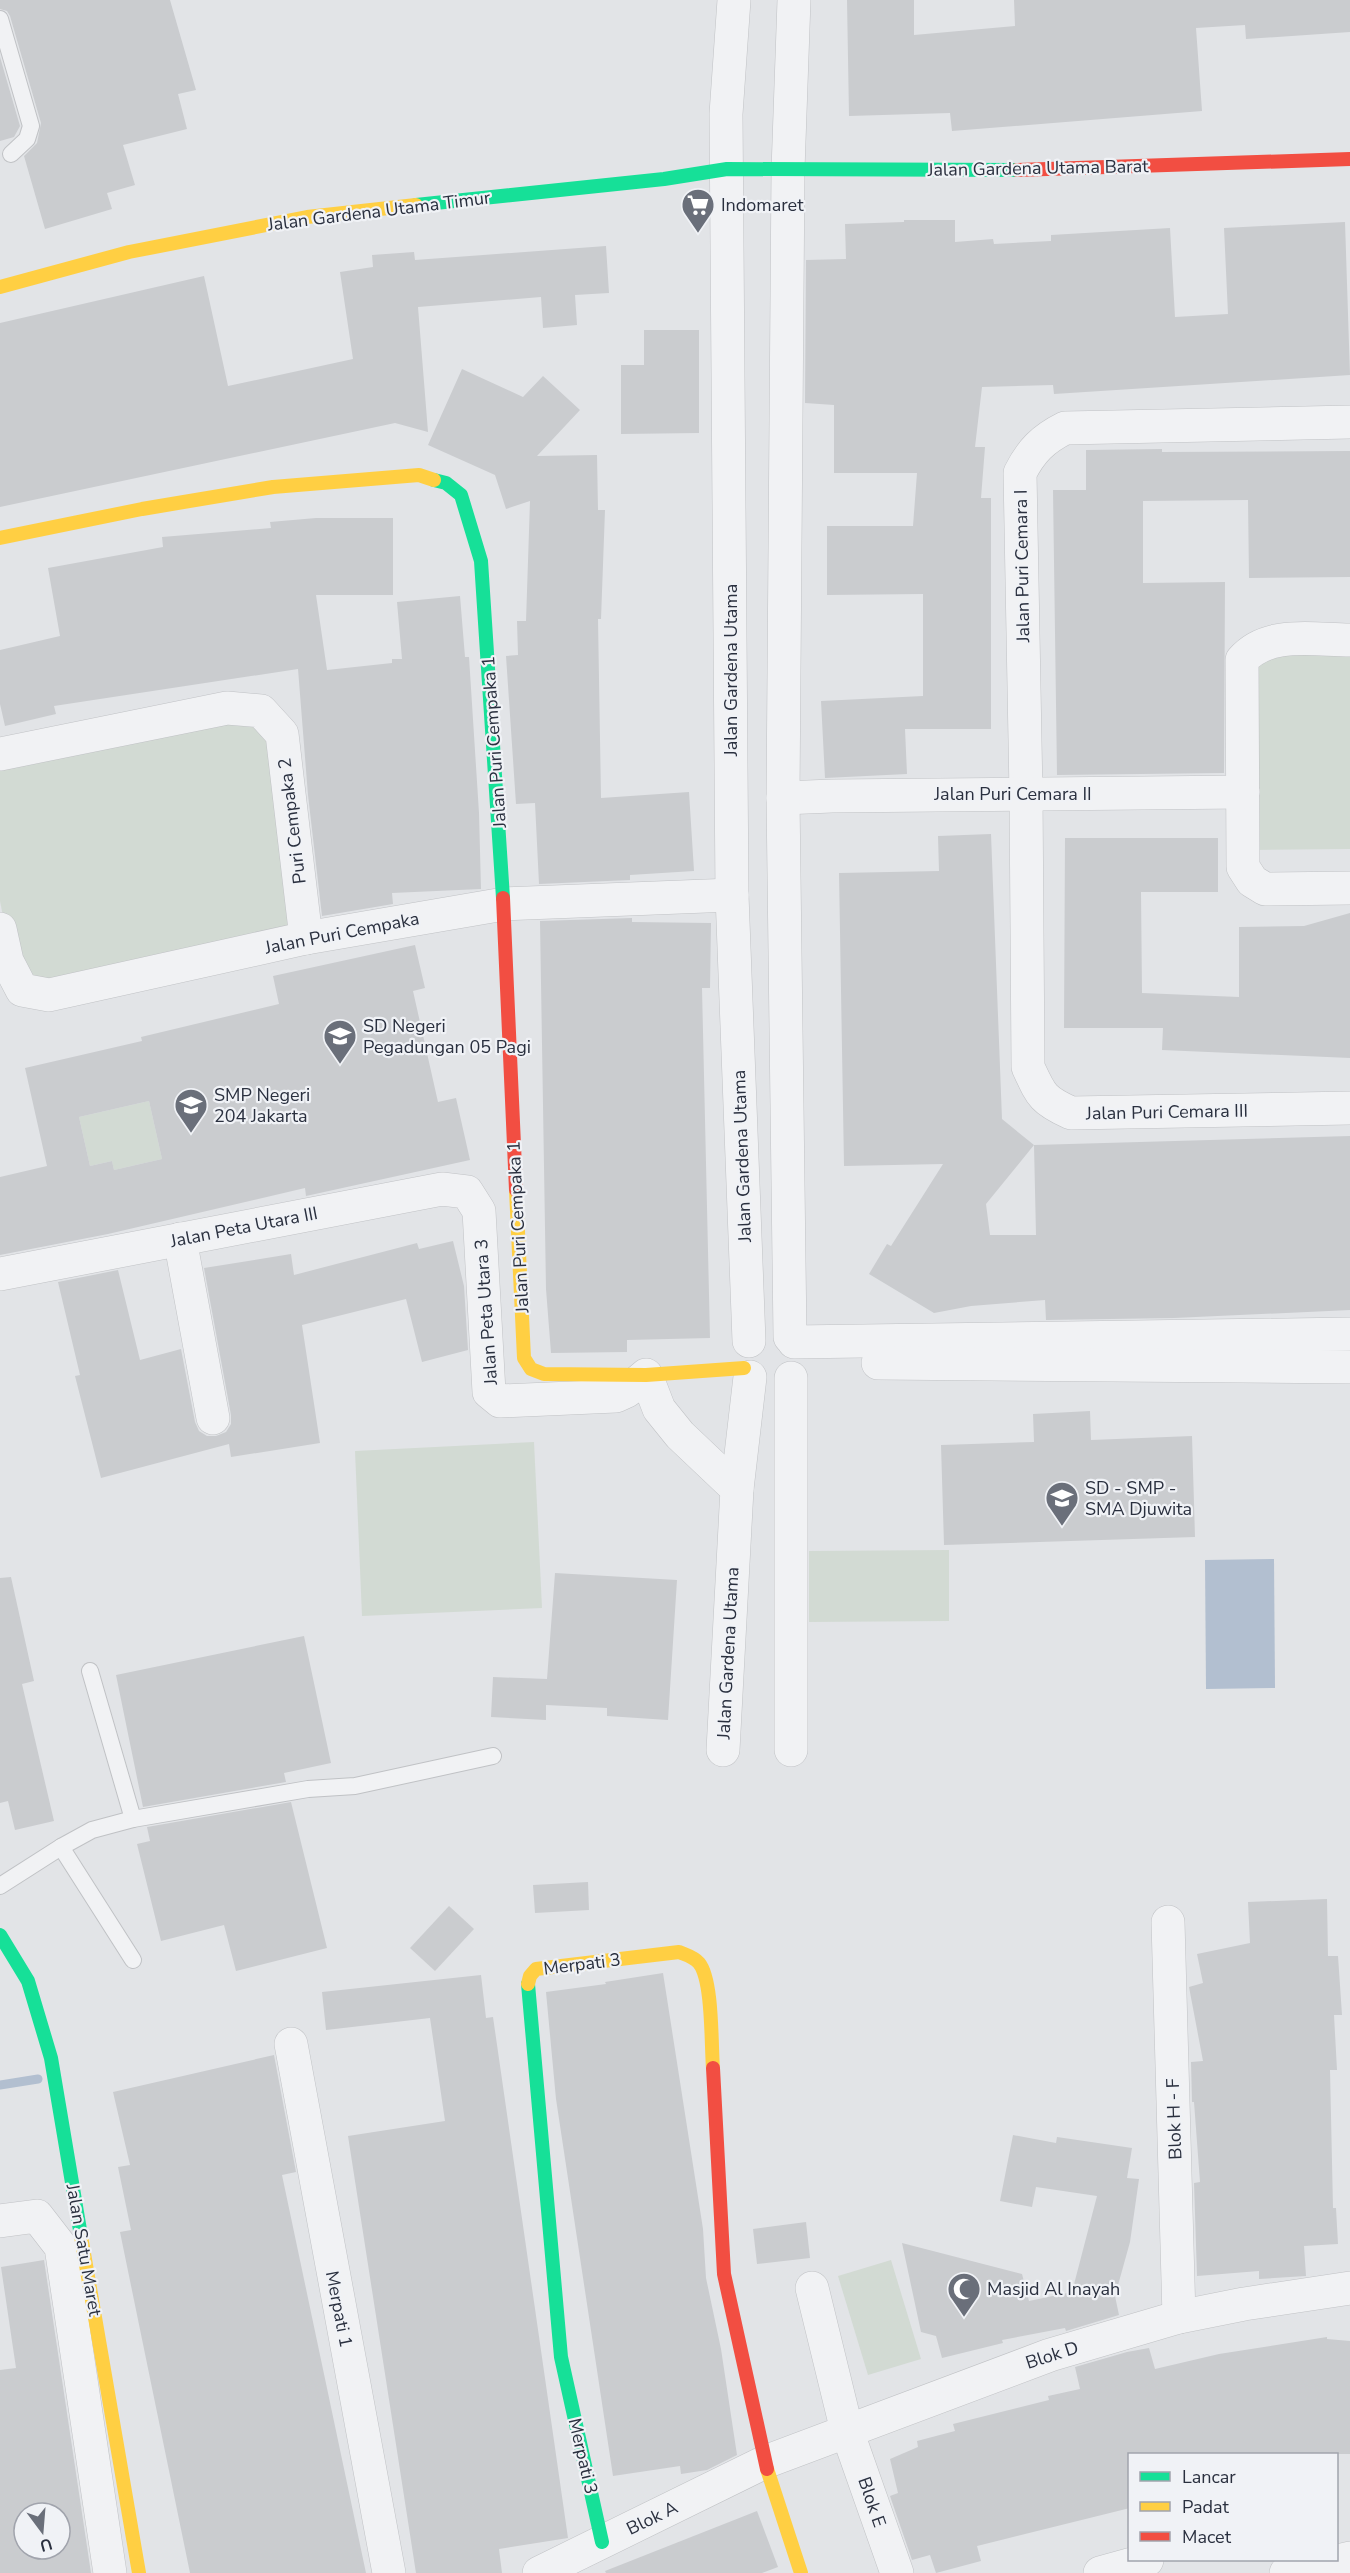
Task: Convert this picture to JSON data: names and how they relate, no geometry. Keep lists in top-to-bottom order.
{
  "streets": {
    "street": [
      "Jalan Gardena Utama Barat",
      "Jalan Gardena Utama Timur",
      "Jalan Puri Cemara I",
      "Jalan Gardena Utama",
      "Jalan Puri Cempaka 1",
      "Jalan Puri Cemara II",
      "Puri Cempaka 2",
      "Jalan Puri Cempaka",
      "Jalan Puri Cemara III",
      "Jalan Peta Utara III",
      "Jalan Peta Utara 3",
      "Merpati 3",
      "Blok H - F",
      "Jalan Satu Maret",
      "Merpati 1",
      "Blok D",
      "Blok E",
      "Blok A"
    ]
  },
  "crossings": [
    ["Jalan Gardena Utama Barat", "Jalan Gardena Utama Timur"],
    ["Jalan Gardena Utama Barat", "Jalan Gardena Utama"],
    ["Jalan Gardena Utama Timur", "Jalan Gardena Utama"],
    ["Jalan Puri Cemara I", "Jalan Puri Cemara II"],
    ["Jalan Puri Cemara I", "Jalan Puri Cemara III"],
    ["Jalan Gardena Utama", "Jalan Puri Cempaka 1"],
    ["Jalan Gardena Utama", "Jalan Puri Cempaka"],
    ["Jalan Puri Cempaka 1", "Jalan Puri Cempaka"],
    ["Jalan Puri Cempaka 1", "Jalan Peta Utara 3"],
    ["Jalan Puri Cemara II", "Jalan Puri Cemara III"],
    ["Puri Cempaka 2", "Jalan Puri Cempaka"],
    ["Jalan Peta Utara III", "Jalan Peta Utara 3"],
    ["Merpati 3", "Blok D"],
    ["Merpati 3", "Blok A"],
    ["Blok H - F", "Blok D"],
    ["Blok D", "Blok E"],
    ["Blok D", "Blok A"]
  ],
  "places": {
    "supermarket": ["Indomaret"],
    "school or university": ["SD Negeri Pegadungan 05 Pagi", "SMP Negeri 204 Jakarta", "SD - SMP - SMA Djuwita"],
    "mosque": ["Masjid Al Inayah"]
  },
  "legend": ["Lancar", "Padat", "Macet"],
  "north": "bottom"
}
